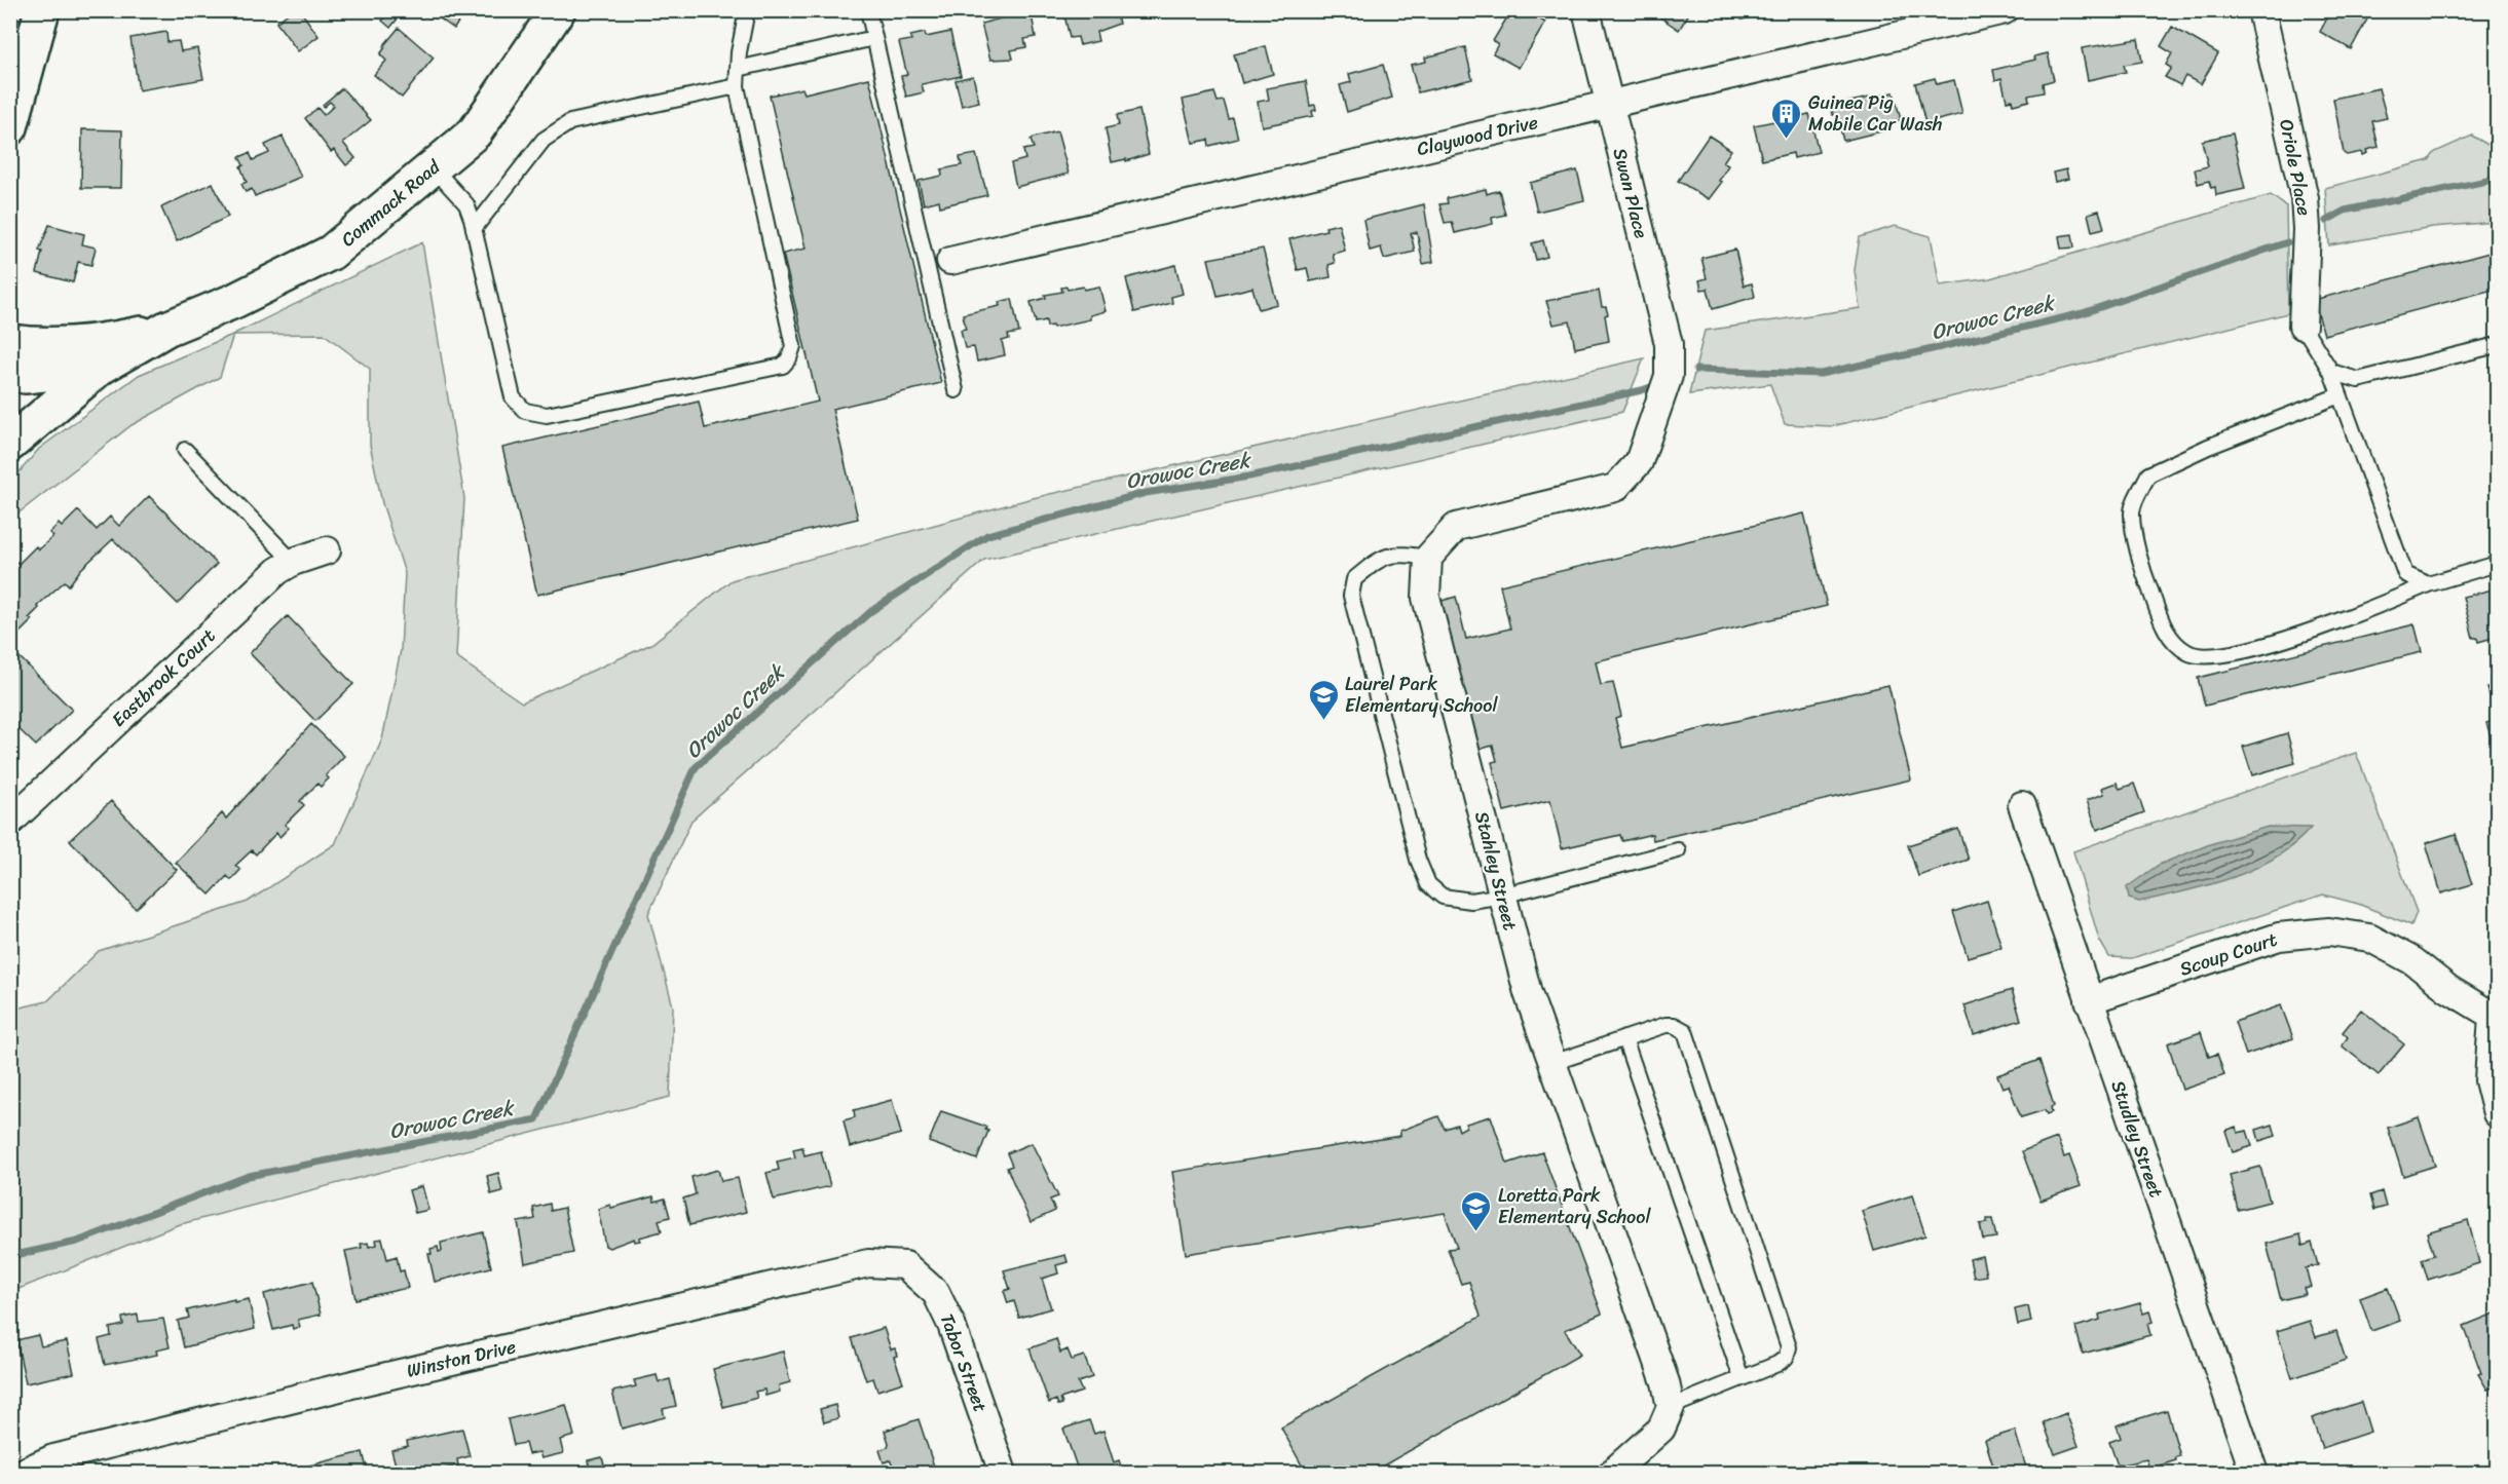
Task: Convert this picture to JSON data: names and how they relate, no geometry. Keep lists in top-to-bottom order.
{
  "streets": {
    "street": [
      "Claywood Drive",
      "Oriole Place",
      "Swan Place",
      "Commack Road",
      "Eastbrook Court",
      "Stahley Street",
      "Scoup Court",
      "Studley Street",
      "Winston Drive",
      "Tabor Street"
    ]
  },
  "crossings": [
    ["Claywood Drive", "Swan Place"],
    ["Swan Place", "Stahley Street"],
    ["Scoup Court", "Studley Street"],
    ["Winston Drive", "Tabor Street"]
  ],
  "water": ["Orowoc Creek"],
  "places": {
    "building": ["Guinea Pig Mobile Car Wash"],
    "school or university": ["Laurel Park Elementary School", "Loretta Park Elementary School"]
  }
}
